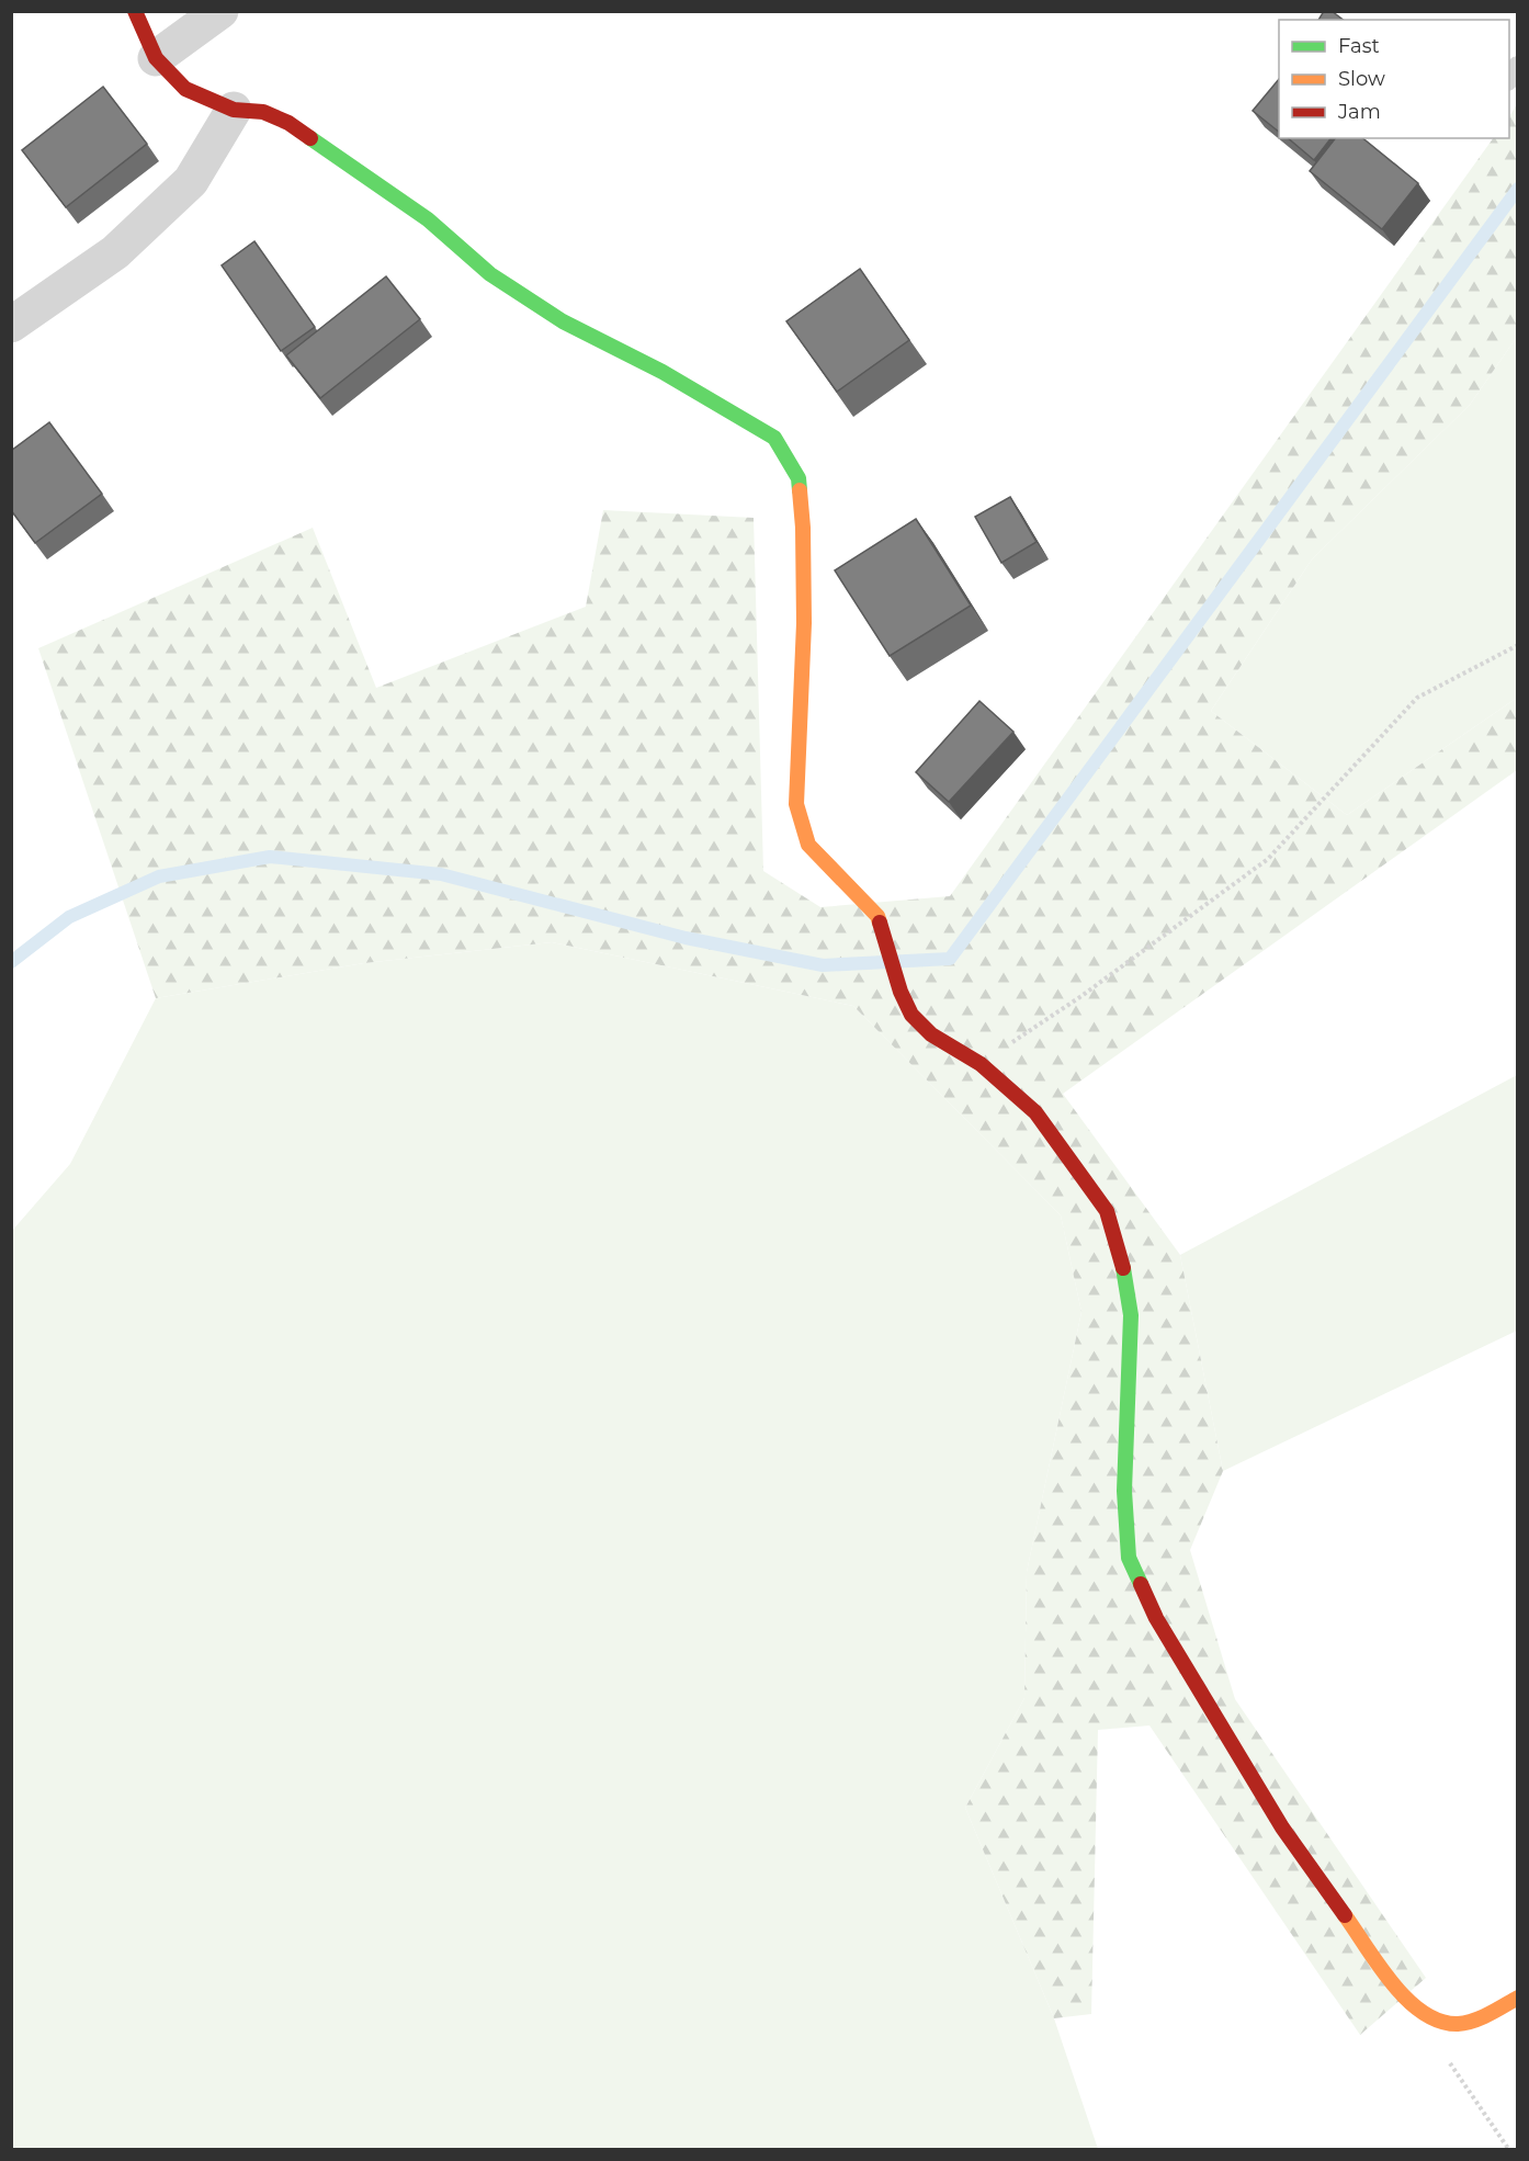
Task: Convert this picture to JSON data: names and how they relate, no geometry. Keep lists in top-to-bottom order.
{
  "legend": ["Fast", "Slow", "Jam"]
}
